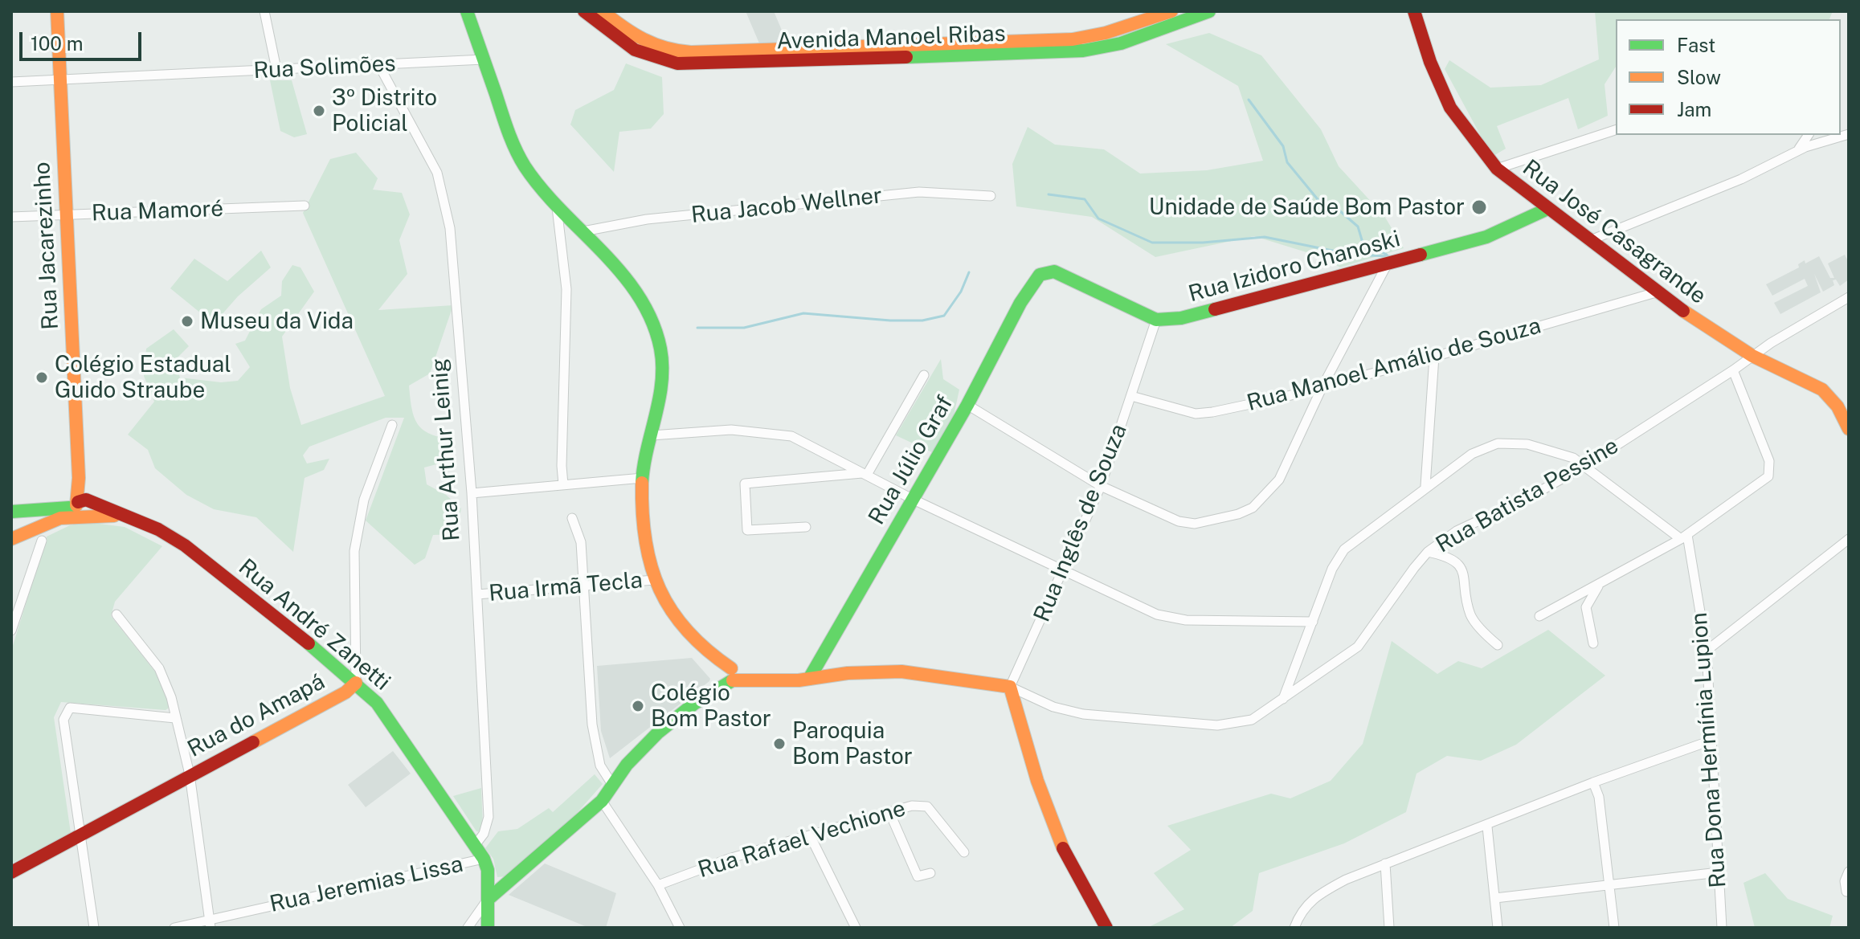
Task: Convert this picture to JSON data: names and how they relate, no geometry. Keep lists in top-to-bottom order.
{
  "streets": {
    "street": [
      "Avenida Manoel Ribas",
      "Rua Solimões",
      "Rua Jacob Wellner",
      "Rua Mamoré",
      "Rua José Casagrande",
      "Rua Jacarezinho",
      "Rua Izidoro Chanoski",
      "Rua Manoel Amálio de Souza",
      "Rua Arthur Leinig",
      "Rua Júlio Graf",
      "Rua Batista Pessine",
      "Rua Inglês de Souza",
      "Rua Irmã Tecla",
      "Rua André Zanetti",
      "Rua do Amapá",
      "Rua Dona Hermínia Lupion",
      "Rua Rafael Vechione",
      "Rua Jeremias Lissa"
    ]
  },
  "crossings": [
    ["Rua Solimões", "Rua Jacarezinho"],
    ["Rua Solimões", "Rua Arthur Leinig"],
    ["Rua Mamoré", "Rua Jacarezinho"],
    ["Rua José Casagrande", "Rua Izidoro Chanoski"],
    ["Rua José Casagrande", "Rua Manoel Amálio de Souza"],
    ["Rua José Casagrande", "Rua Batista Pessine"],
    ["Rua Jacarezinho", "Rua André Zanetti"],
    ["Rua Izidoro Chanoski", "Rua Júlio Graf"],
    ["Rua Izidoro Chanoski", "Rua Inglês de Souza"],
    ["Rua Manoel Amálio de Souza", "Rua Inglês de Souza"],
    ["Rua Arthur Leinig", "Rua Irmã Tecla"],
    ["Rua Arthur Leinig", "Rua André Zanetti"],
    ["Rua Júlio Graf", "Rua Inglês de Souza"],
    ["Rua Batista Pessine", "Rua Inglês de Souza"],
    ["Rua André Zanetti", "Rua do Amapá"],
    ["Rua André Zanetti", "Rua Jeremias Lissa"]
  ],
  "places": [
    "3º Distrito Policial",
    "Unidade de Saúde Bom Pastor",
    "Museu da Vida",
    "Colégio Estadual Guido Straube",
    "Colégio Bom Pastor",
    "Paroquia Bom Pastor"
  ],
  "legend": ["Fast", "Slow", "Jam"],
  "scale_bar": "100 m"
}
